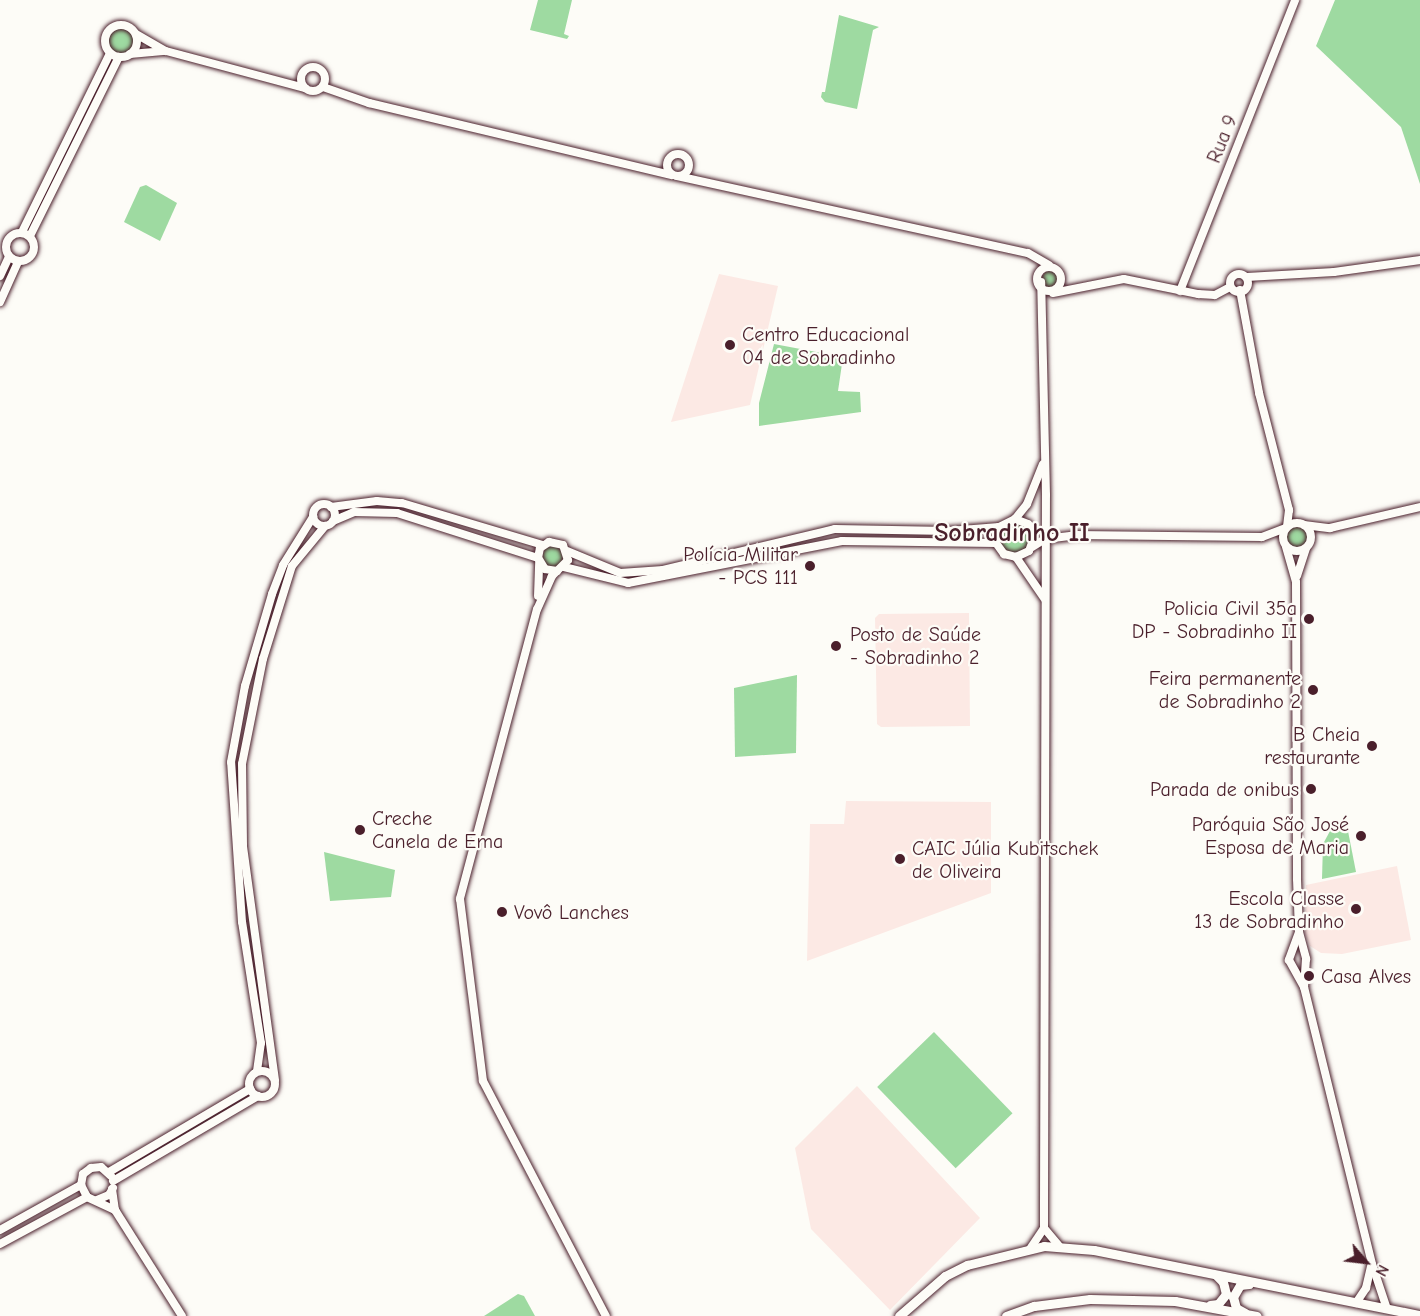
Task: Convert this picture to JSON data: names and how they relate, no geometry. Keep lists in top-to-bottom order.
{
  "streets": {
    "street": ["Rua 9"]
  },
  "districts": ["Sobradinho II"],
  "places": [
    "Centro Educacional 04 de Sobradinho",
    "Polícia Militar - PCS 111",
    "Policia Civil 35a DP - Sobradinho II",
    "Posto de Saúde - Sobradinho 2",
    "Feira permanente de Sobradinho 2",
    "B Cheia restaurante",
    "Parada de onibus",
    "Creche Canela de Ema",
    "Paróquia São José Esposa de Maria",
    "CAIC Júlia Kubitschek de Oliveira",
    "Escola Classe 13 de Sobradinho",
    "Vovô Lanches",
    "Casa Alves"
  ],
  "north": "bottom right"
}
